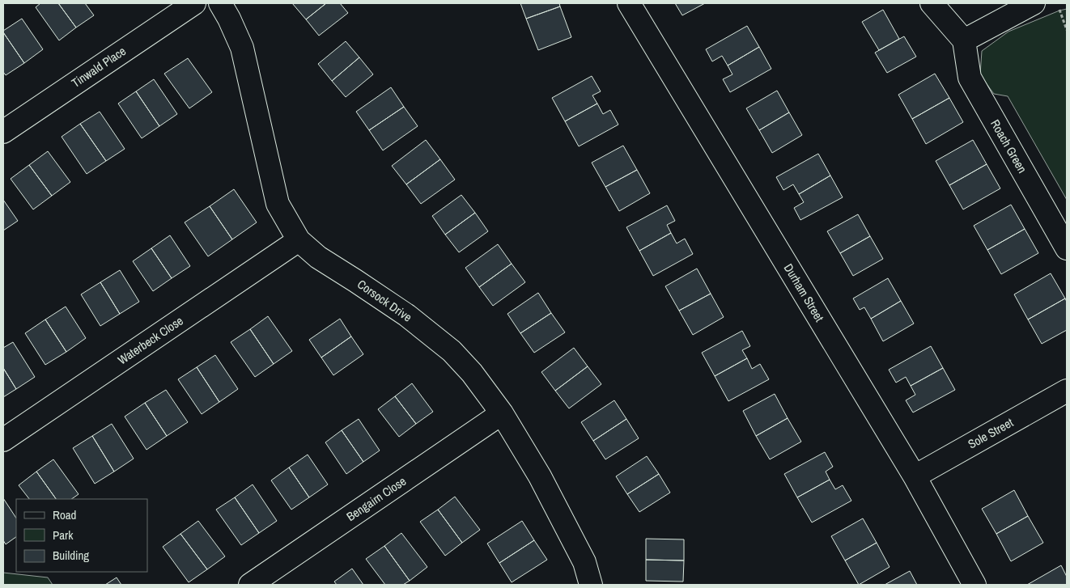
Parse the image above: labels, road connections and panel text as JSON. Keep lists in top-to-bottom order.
{
  "streets": {
    "street": [
      "Tinwald Place",
      "Roach Green",
      "Durham Street",
      "Corsock Drive",
      "Waterbeck Close",
      "Sole Street",
      "Bengairn Close"
    ]
  },
  "crossings": [
    ["Durham Street", "Sole Street"],
    ["Corsock Drive", "Waterbeck Close"],
    ["Corsock Drive", "Bengairn Close"]
  ],
  "legend": ["Road", "Park", "Building"]
}
